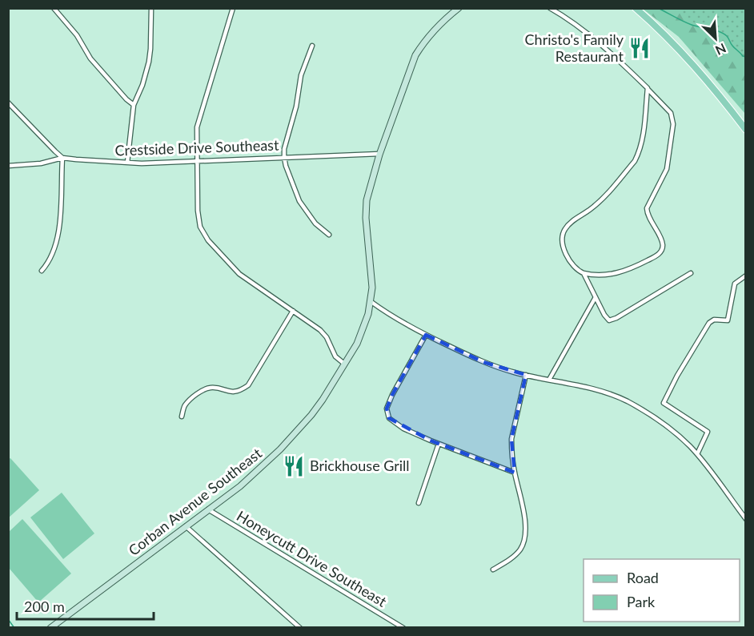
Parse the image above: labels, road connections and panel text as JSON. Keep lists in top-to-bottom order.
{
  "streets": {
    "main road": ["Corban Avenue Southeast"],
    "street": ["Crestside Drive Southeast", "Honeycutt Drive Southeast"]
  },
  "crossings": [
    ["Crestside Drive Southeast", "Corban Avenue Southeast"],
    ["Corban Avenue Southeast", "Honeycutt Drive Southeast"]
  ],
  "places": {
    "restaurant": ["Christo's Family Restaurant", "Brickhouse Grill"]
  },
  "legend": ["Road", "Park"],
  "scale_bar": "200 m",
  "north": "bottom right"
}
